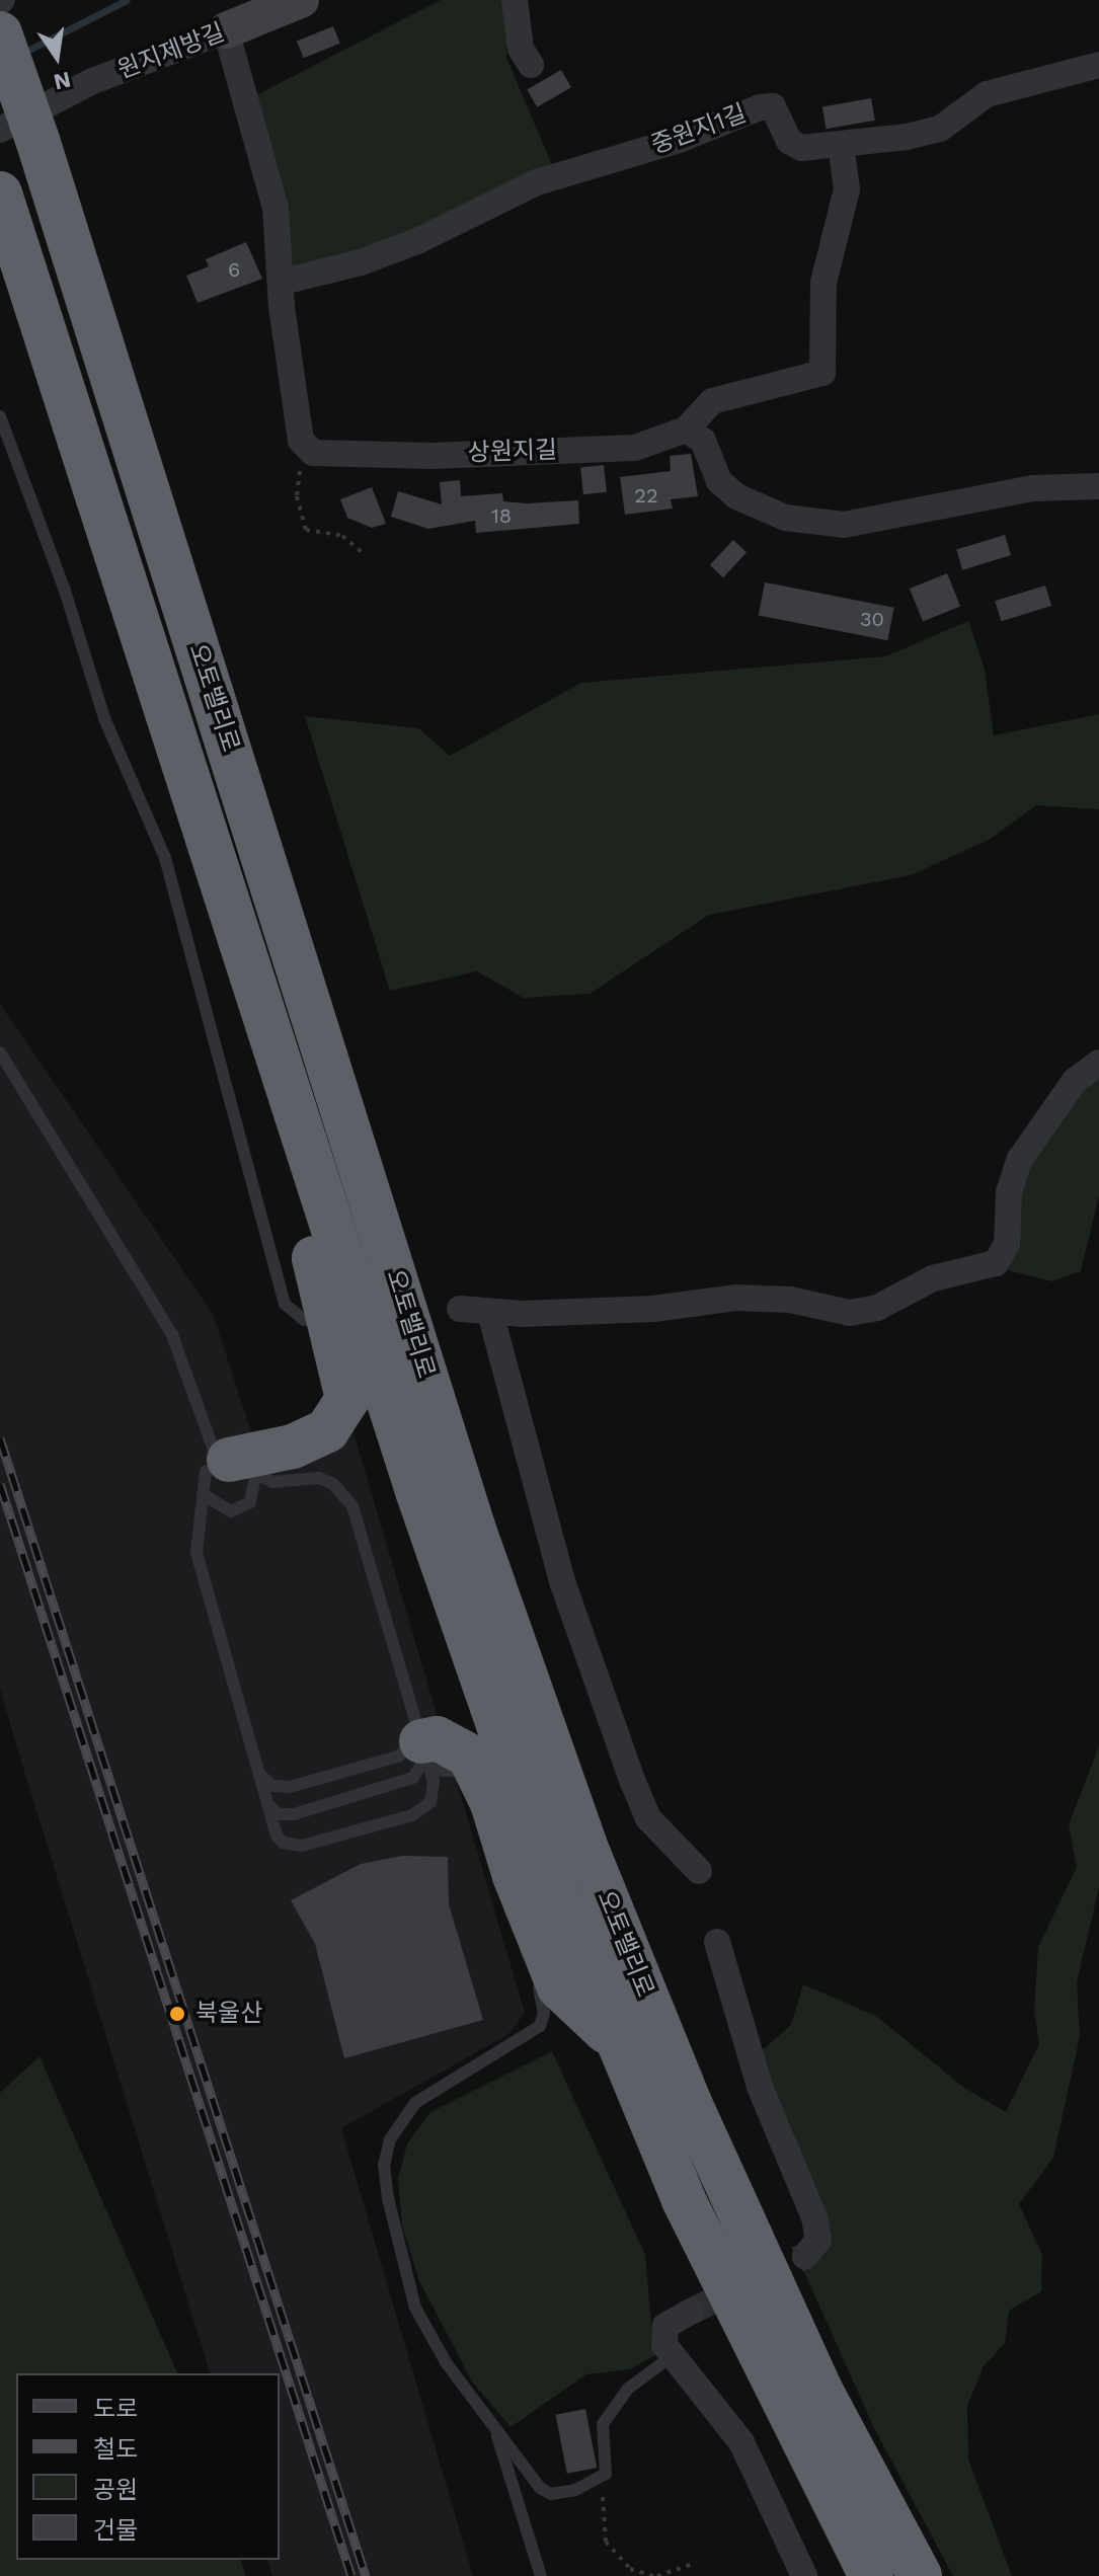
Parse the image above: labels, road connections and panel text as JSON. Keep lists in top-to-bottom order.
{
  "streets": {
    "highway": ["오토밸리로"],
    "street": ["원지제방길", "중원지1길", "상원지길"]
  },
  "crossings": [
    ["원지제방길", "오토밸리로"]
  ],
  "places": ["북울산"],
  "house_numbers": [
    "6",
    "22",
    "18",
    "30"
  ],
  "legend": [
    "도로",
    "철도",
    "공원",
    "건물"
  ],
  "north": "bottom"
}
